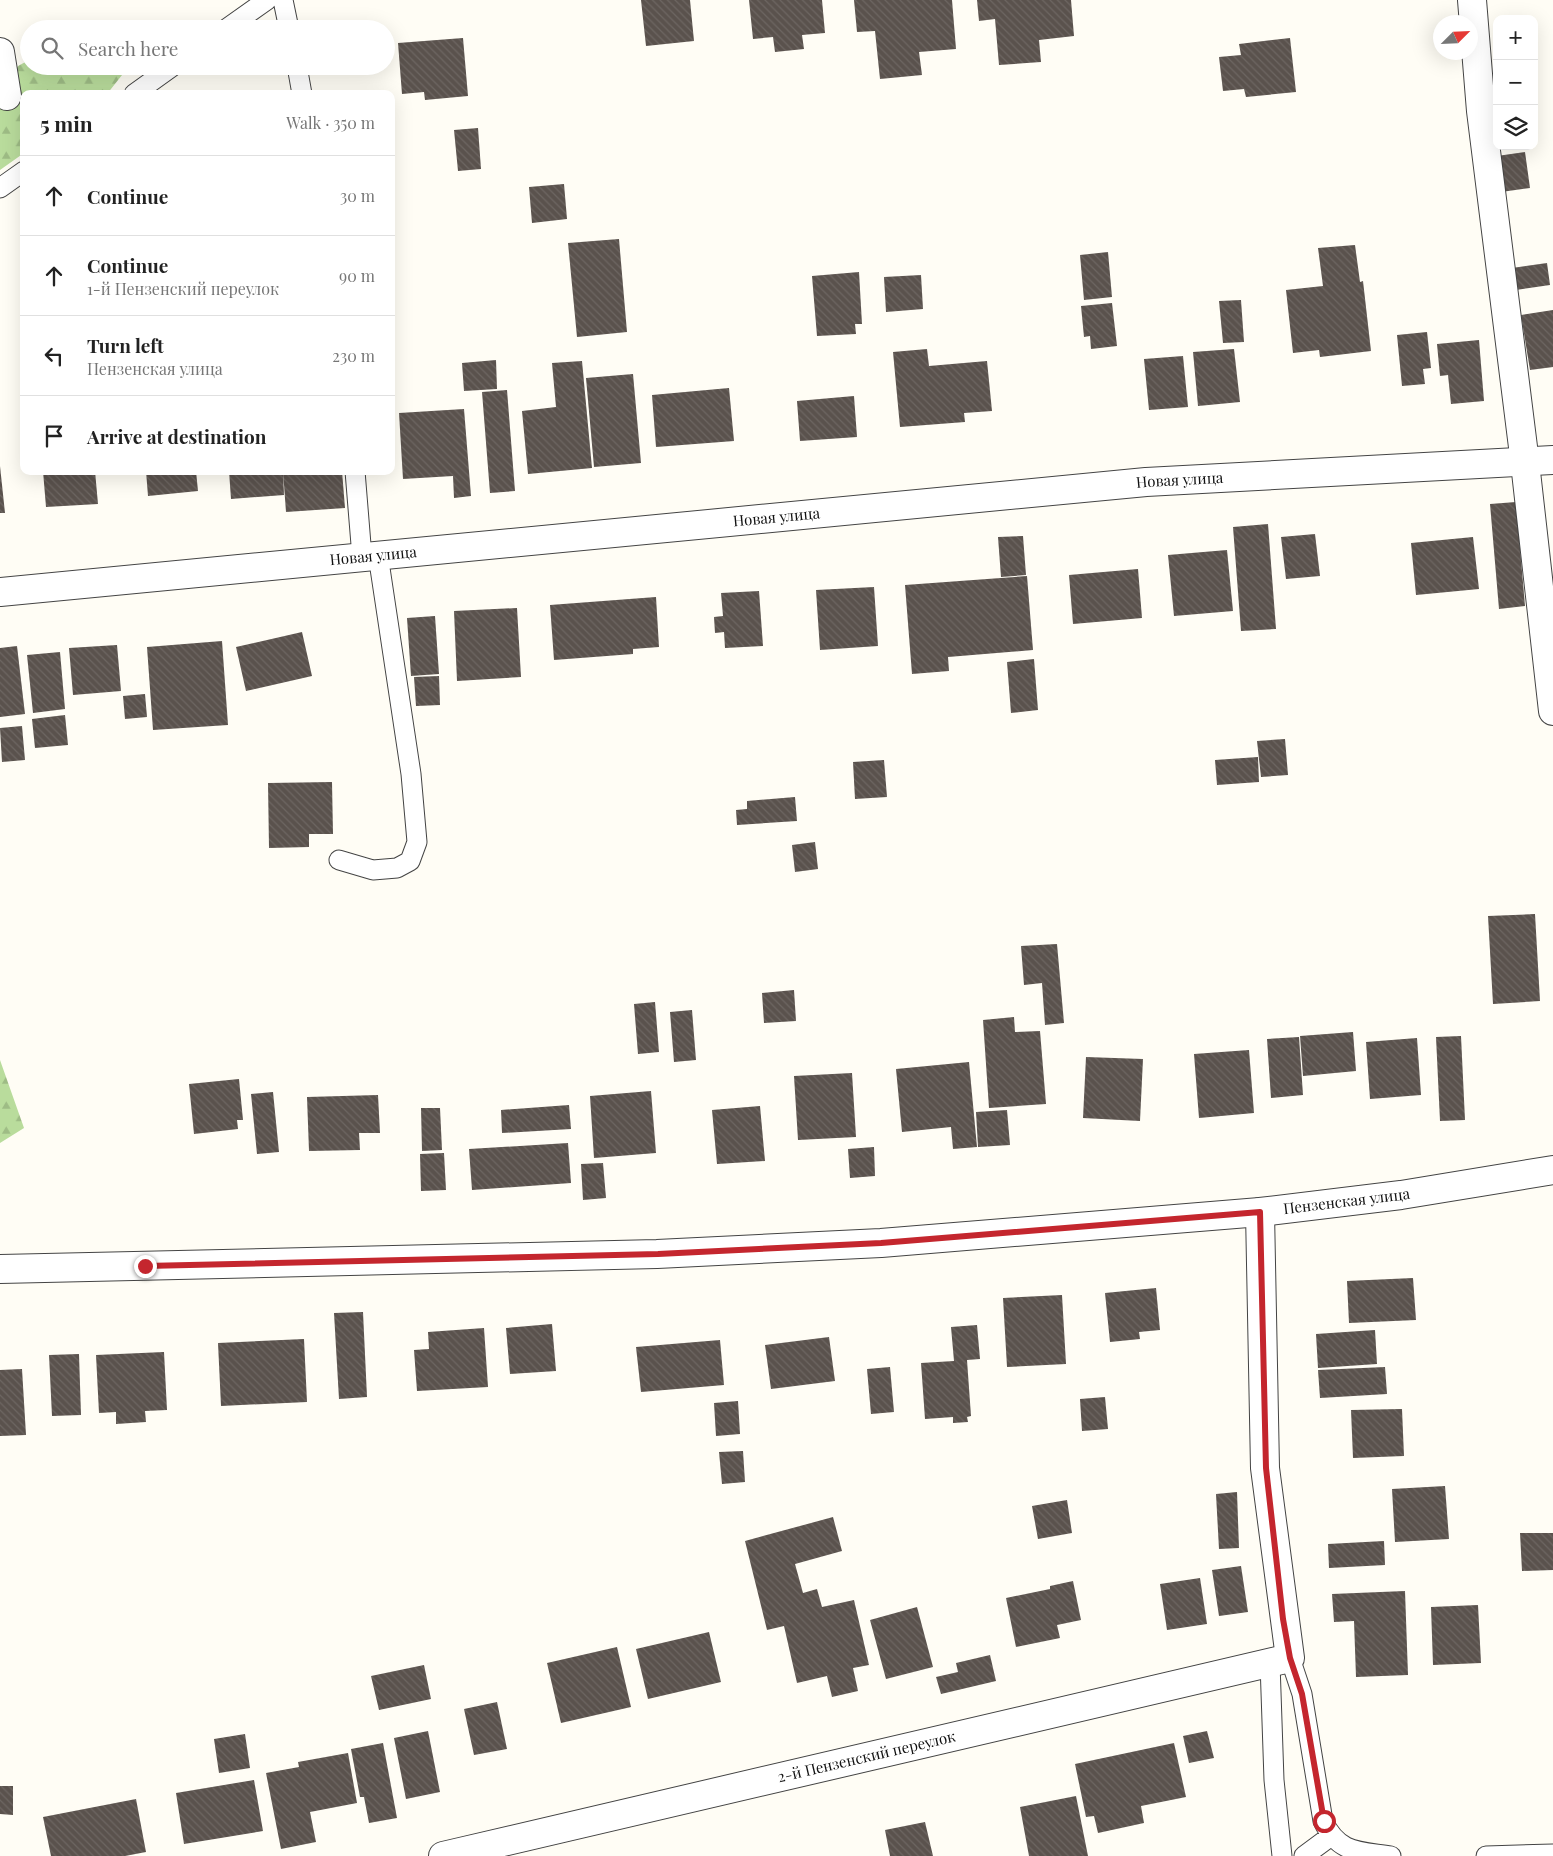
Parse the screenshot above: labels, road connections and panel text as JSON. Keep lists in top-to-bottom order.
{
  "streets": {
    "street": ["Новая улица", "Пензенская улица", "2-й Пензенский переулок"]
  },
  "north": "top right",
  "page": {
    "map_buttons": ["+", "−"],
    "search": "Search here",
    "heading": ["5 min", "Walk · 350 m"],
    "list": [
      ["Continue", "30 m"],
      ["Continue", "1-й Пензенский переулок", "90 m"],
      ["Turn left", "Пензенская улица", "230 m"],
      "Arrive at destination"
    ]
  }
}
